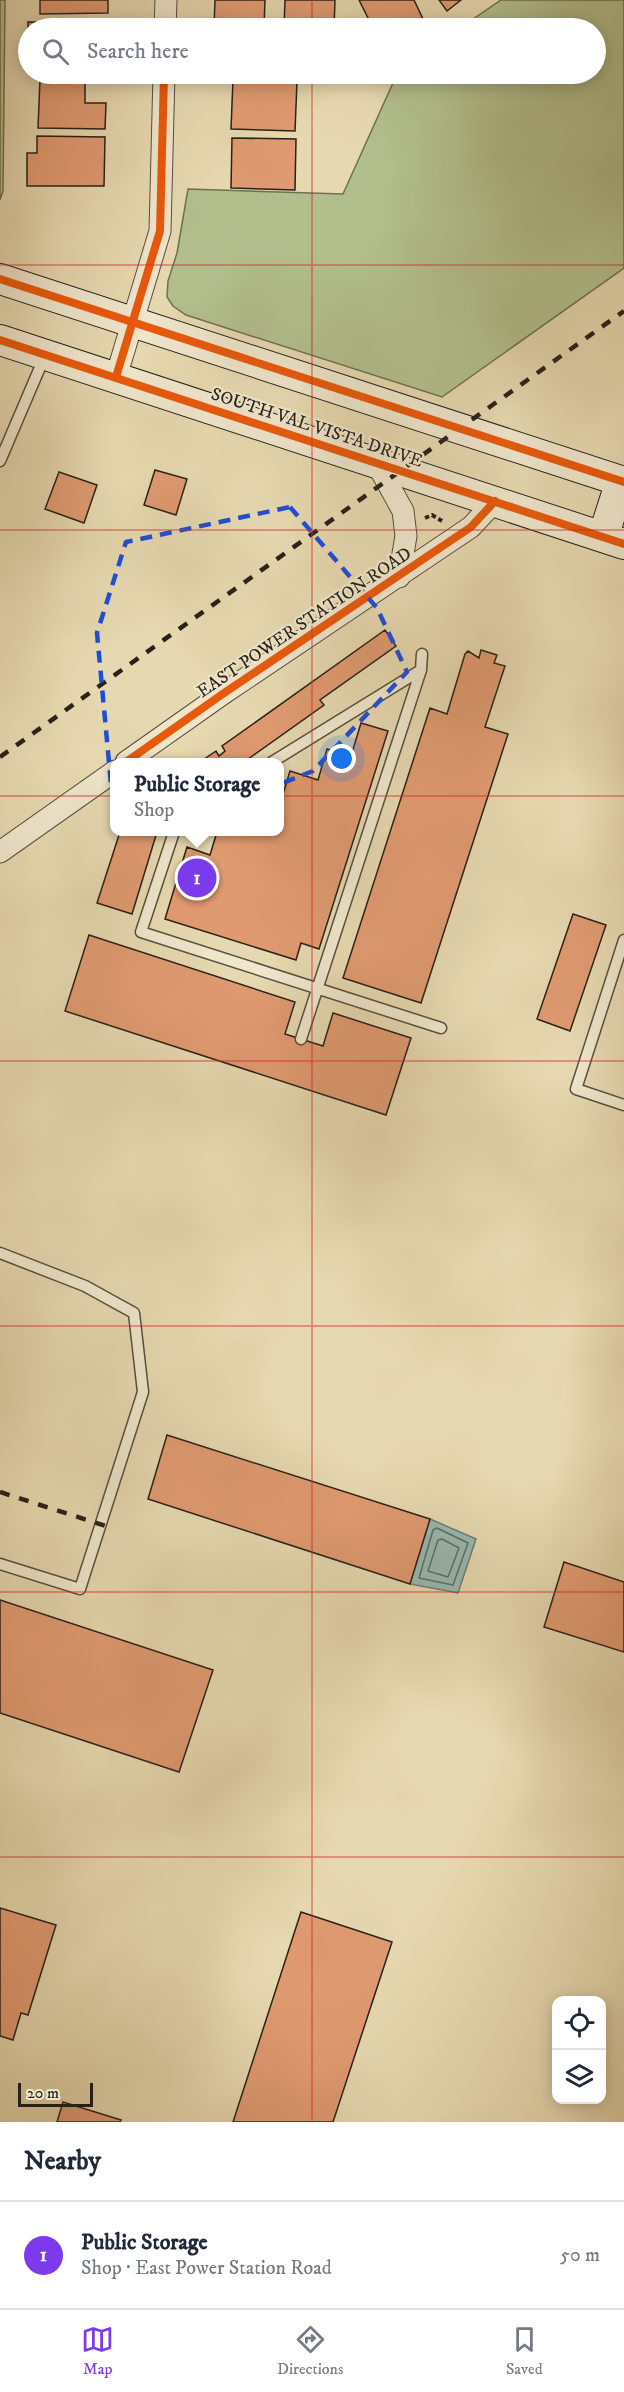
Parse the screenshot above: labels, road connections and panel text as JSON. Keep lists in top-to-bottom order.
{
  "streets": {
    "main road": ["SOUTH VAL VISTA DRIVE"],
    "street": ["EAST POWER STATION ROAD"]
  },
  "crossings": [
    ["SOUTH VAL VISTA DRIVE", "EAST POWER STATION ROAD"]
  ],
  "scale_bar": "20 m",
  "page": {
    "search": "Search here",
    "popup": ["Public Storage", "Shop"],
    "pins": "1",
    "scale": "20 m",
    "heading": "Nearby",
    "list": [
      {
        "mark": "1",
        "name": "Public Storage",
        "note": "Shop · East Power Station Road",
        "value": "50 m"
      }
    ],
    "nav": ["Map", "Directions", "Saved"]
  }
}
